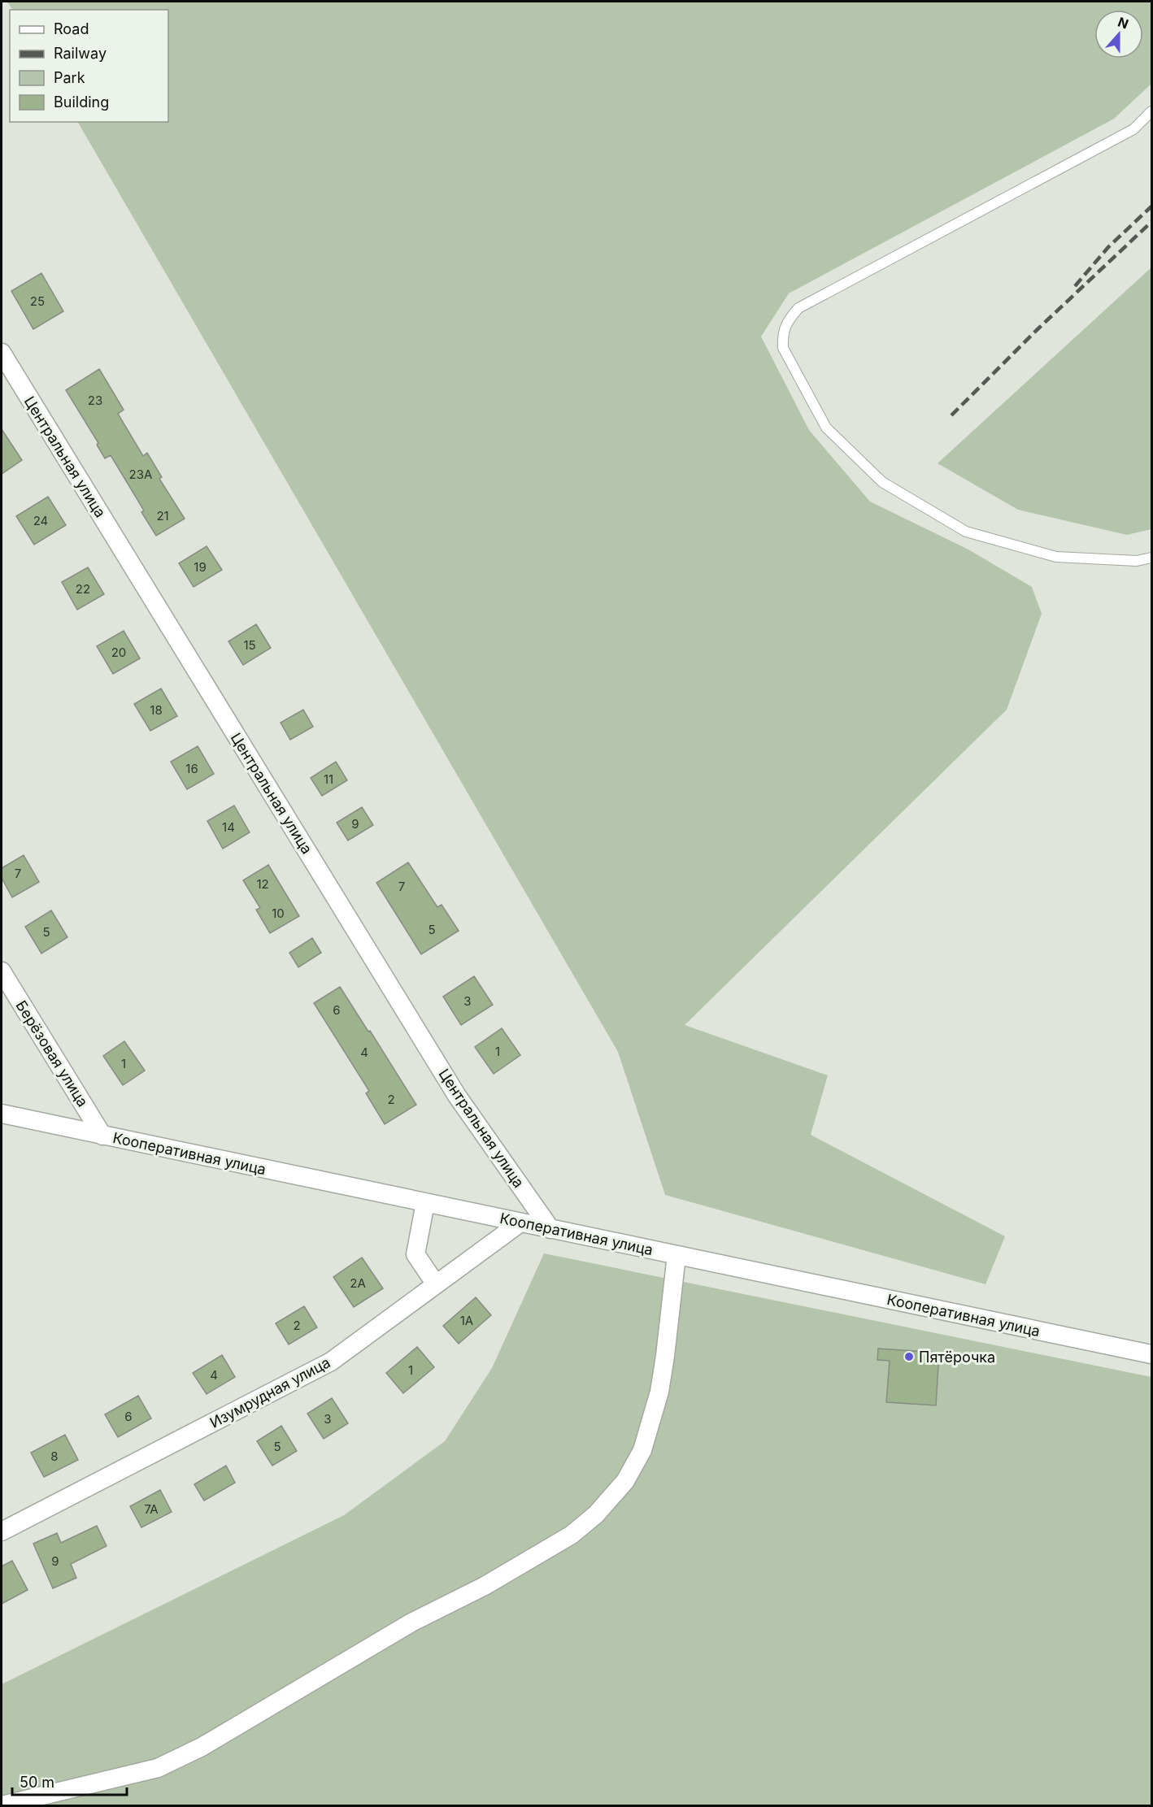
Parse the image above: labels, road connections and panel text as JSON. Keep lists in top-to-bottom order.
{
  "streets": {
    "street": [
      "Центральная улица",
      "Берёзовая улица",
      "Кооперативная улица",
      "Изумрудная улица"
    ]
  },
  "crossings": [
    ["Центральная улица", "Кооперативная улица"],
    ["Берёзовая улица", "Кооперативная улица"],
    ["Кооперативная улица", "Изумрудная улица"]
  ],
  "places": ["Пятёрочка"],
  "house_numbers": [
    "25",
    "23",
    "23А",
    "21",
    "24",
    "19",
    "22",
    "15",
    "20",
    "18",
    "16",
    "11",
    "9",
    "14",
    "7",
    "12",
    "7",
    "10",
    "5",
    "5",
    "3",
    "6",
    "1",
    "4",
    "1",
    "2",
    "2А",
    "1А",
    "2",
    "1",
    "4",
    "6",
    "3",
    "5",
    "8",
    "7А",
    "9"
  ],
  "legend": [
    "Road",
    "Railway",
    "Park",
    "Building"
  ],
  "scale_bar": "50 m",
  "north": "top"
}
